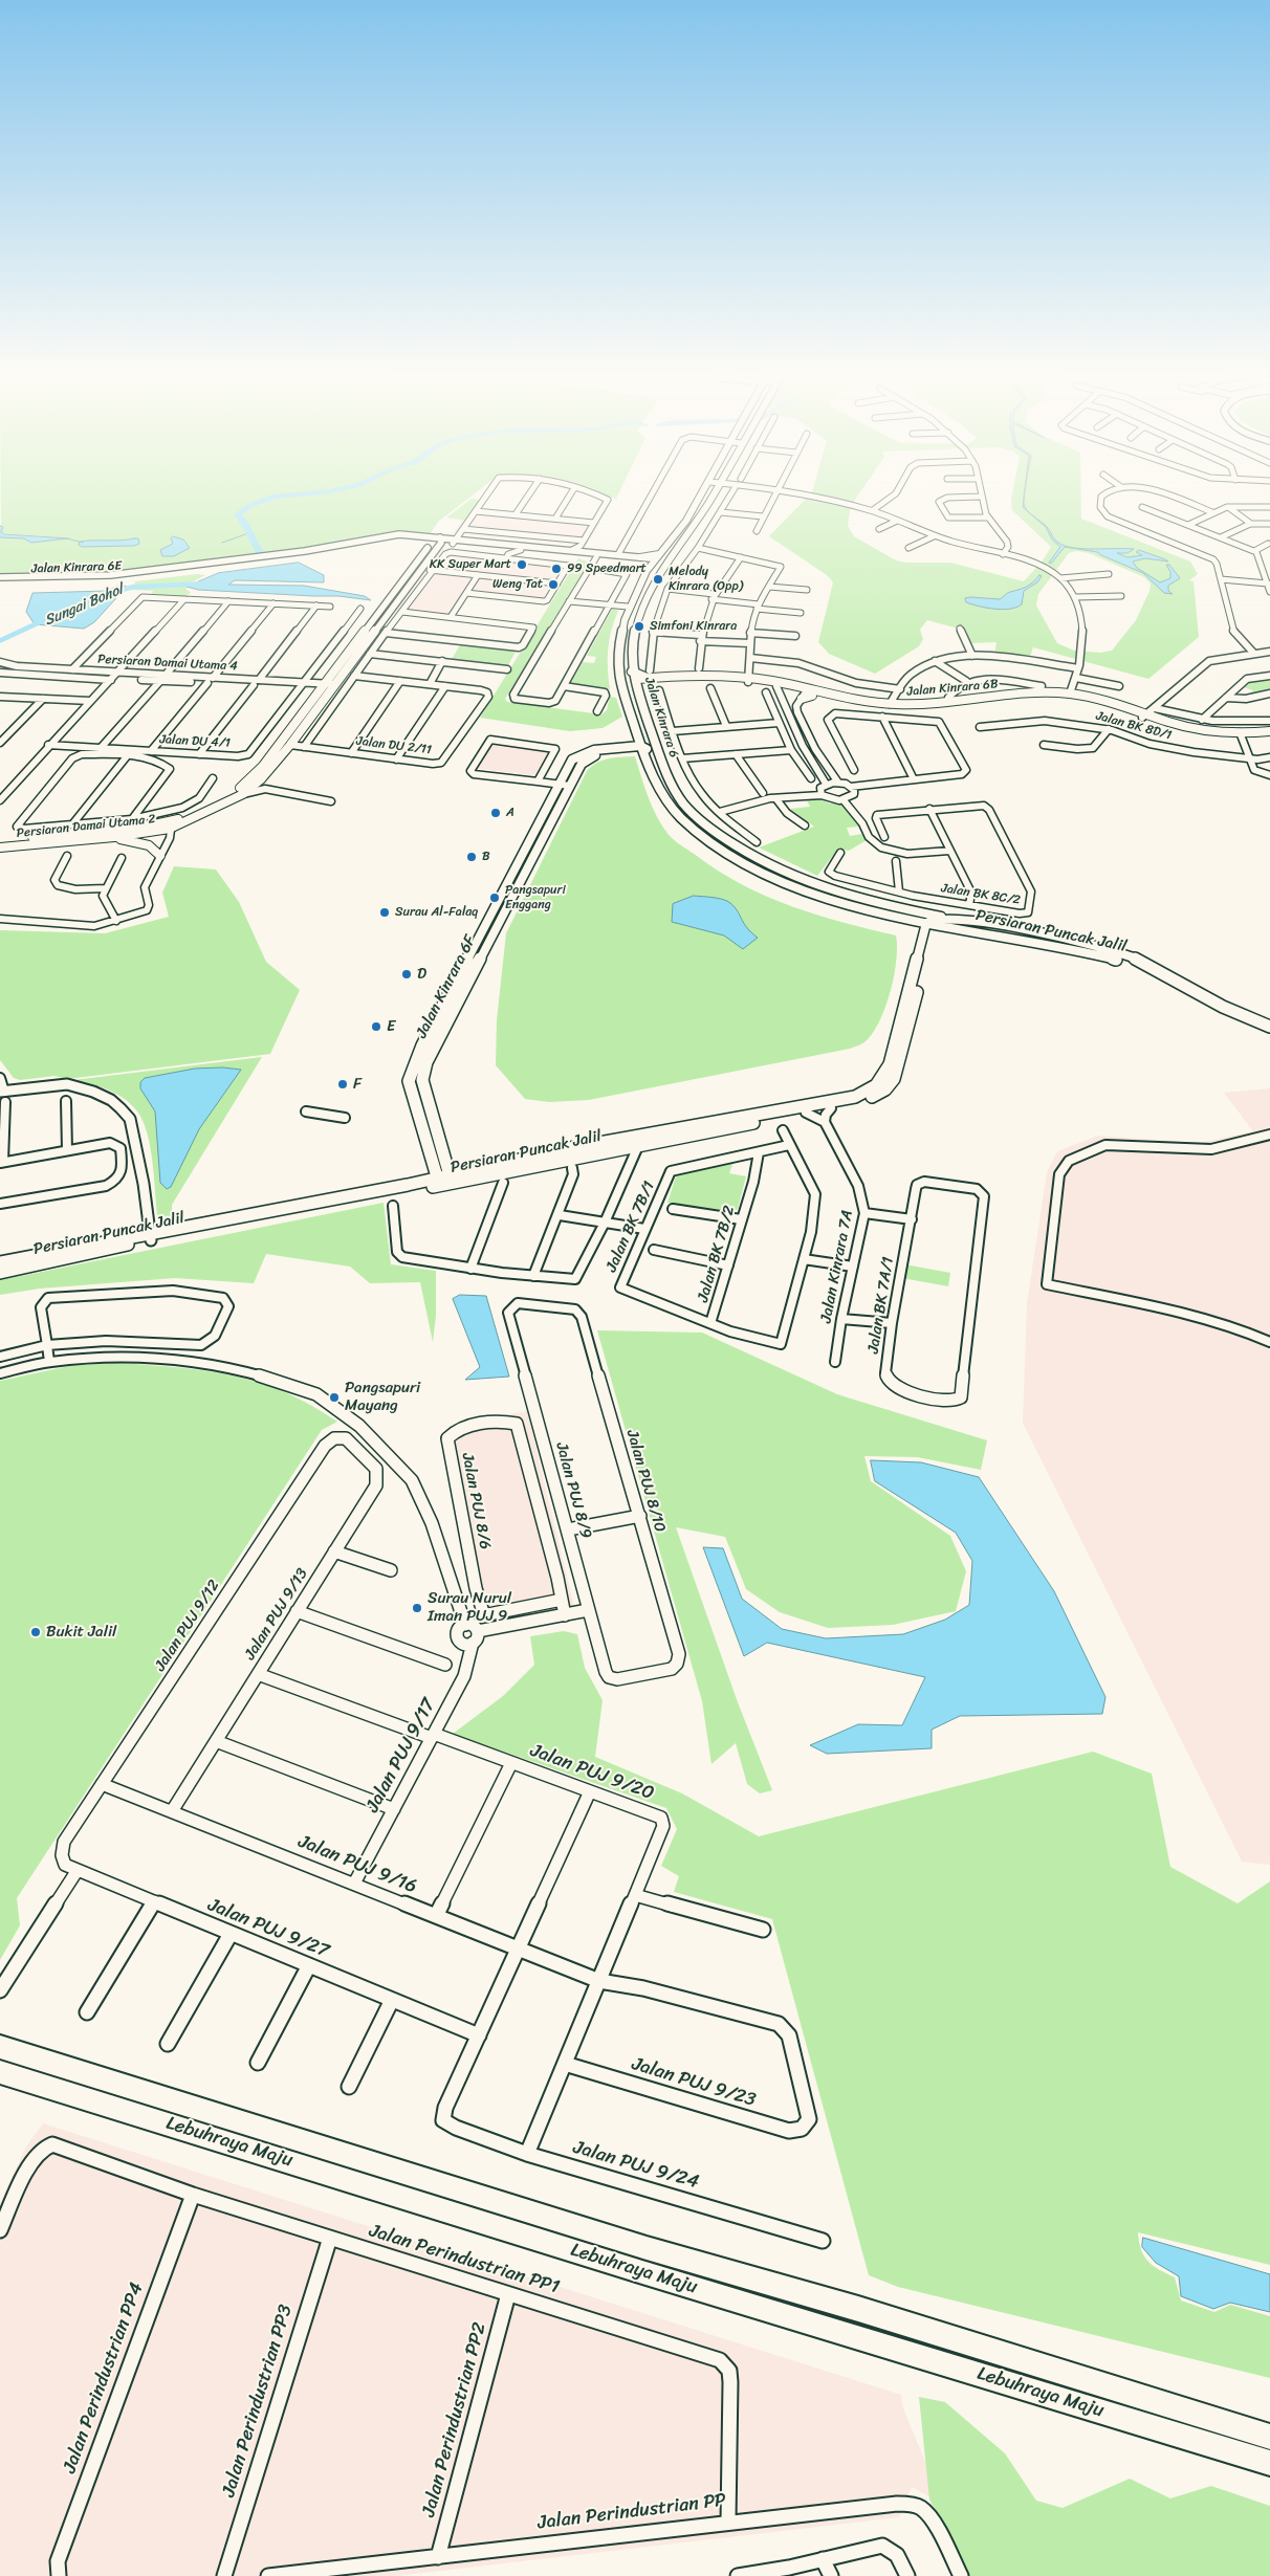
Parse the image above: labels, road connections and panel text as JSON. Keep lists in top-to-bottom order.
{
  "streets": {
    "highway": ["Lebuhraya Maju"],
    "main road": ["Jalan Kinrara 6", "Persiaran Puncak Jalil", "Jalan Kinrara 6F"],
    "street": [
      "Jalan Kinrara 6E",
      "Persiaran Damai Utama 4",
      "Jalan Kinrara 6B",
      "Jalan BK 8D/1",
      "Jalan DU 4/1",
      "Jalan DU 2/11",
      "Persiaran Damai Utama 2",
      "Jalan BK 8C/2",
      "Jalan BK 7B/1",
      "Jalan BK 7B/2",
      "Jalan Kinrara 7A",
      "Jalan BK 7A/1",
      "Jalan PUJ 8/10",
      "Jalan PUJ 8/9",
      "Jalan PUJ 8/6",
      "Jalan PUJ 9/13",
      "Jalan PUJ 9/12",
      "Jalan PUJ 9/17",
      "Jalan PUJ 9/20",
      "Jalan PUJ 9/16",
      "Jalan PUJ 9/27",
      "Jalan PUJ 9/23",
      "Jalan PUJ 9/24",
      "Jalan Perindustrian PP1",
      "Jalan Perindustrian PP4",
      "Jalan Perindustrian PP3",
      "Jalan Perindustrian PP2",
      "Jalan Perindustrian PP"
    ]
  },
  "crossings": [
    ["Jalan Kinrara 6E", "Jalan Kinrara 6"],
    ["Jalan Kinrara 6E", "Persiaran Damai Utama 2"],
    ["Persiaran Damai Utama 4", "Jalan DU 4/1"],
    ["Persiaran Damai Utama 4", "Persiaran Damai Utama 2"],
    ["Jalan Kinrara 6", "Persiaran Puncak Jalil"],
    ["Jalan Kinrara 6", "Jalan Kinrara 6F"],
    ["Jalan DU 2/11", "Persiaran Damai Utama 2"],
    ["Persiaran Puncak Jalil", "Jalan Kinrara 6F"],
    ["Jalan BK 7B/1", "Jalan BK 7B/2"],
    ["Jalan PUJ 8/10", "Jalan PUJ 8/9"],
    ["Jalan PUJ 9/13", "Jalan PUJ 9/12"],
    ["Jalan PUJ 9/13", "Jalan PUJ 9/20"],
    ["Jalan PUJ 9/13", "Jalan PUJ 9/16"],
    ["Jalan PUJ 9/12", "Jalan PUJ 9/16"],
    ["Jalan PUJ 9/12", "Jalan PUJ 9/27"],
    ["Jalan PUJ 9/17", "Jalan PUJ 9/20"],
    ["Jalan PUJ 9/17", "Jalan PUJ 9/16"],
    ["Jalan PUJ 9/20", "Jalan PUJ 9/16"],
    ["Jalan PUJ 9/20", "Jalan PUJ 9/23"],
    ["Jalan PUJ 9/20", "Jalan PUJ 9/24"],
    ["Jalan PUJ 9/16", "Jalan PUJ 9/23"],
    ["Jalan Perindustrian PP1", "Jalan Perindustrian PP4"],
    ["Jalan Perindustrian PP1", "Jalan Perindustrian PP3"],
    ["Jalan Perindustrian PP1", "Jalan Perindustrian PP2"],
    ["Jalan Perindustrian PP1", "Jalan Perindustrian PP"],
    ["Jalan Perindustrian PP2", "Jalan Perindustrian PP"]
  ],
  "water": ["Sungai Bohol"],
  "places": [
    "KK Super Mart",
    "99 Speedmart",
    "Melody Kinrara (Opp)",
    "Weng Tat",
    "Simfoni Kinrara",
    "A",
    "B",
    "Pangsapuri Enggang",
    "Surau Al-Falaq",
    "D",
    "E",
    "F",
    "Pangsapuri Mayang",
    "Surau Nurul Iman PUJ 9",
    "Bukit Jalil"
  ]
}
